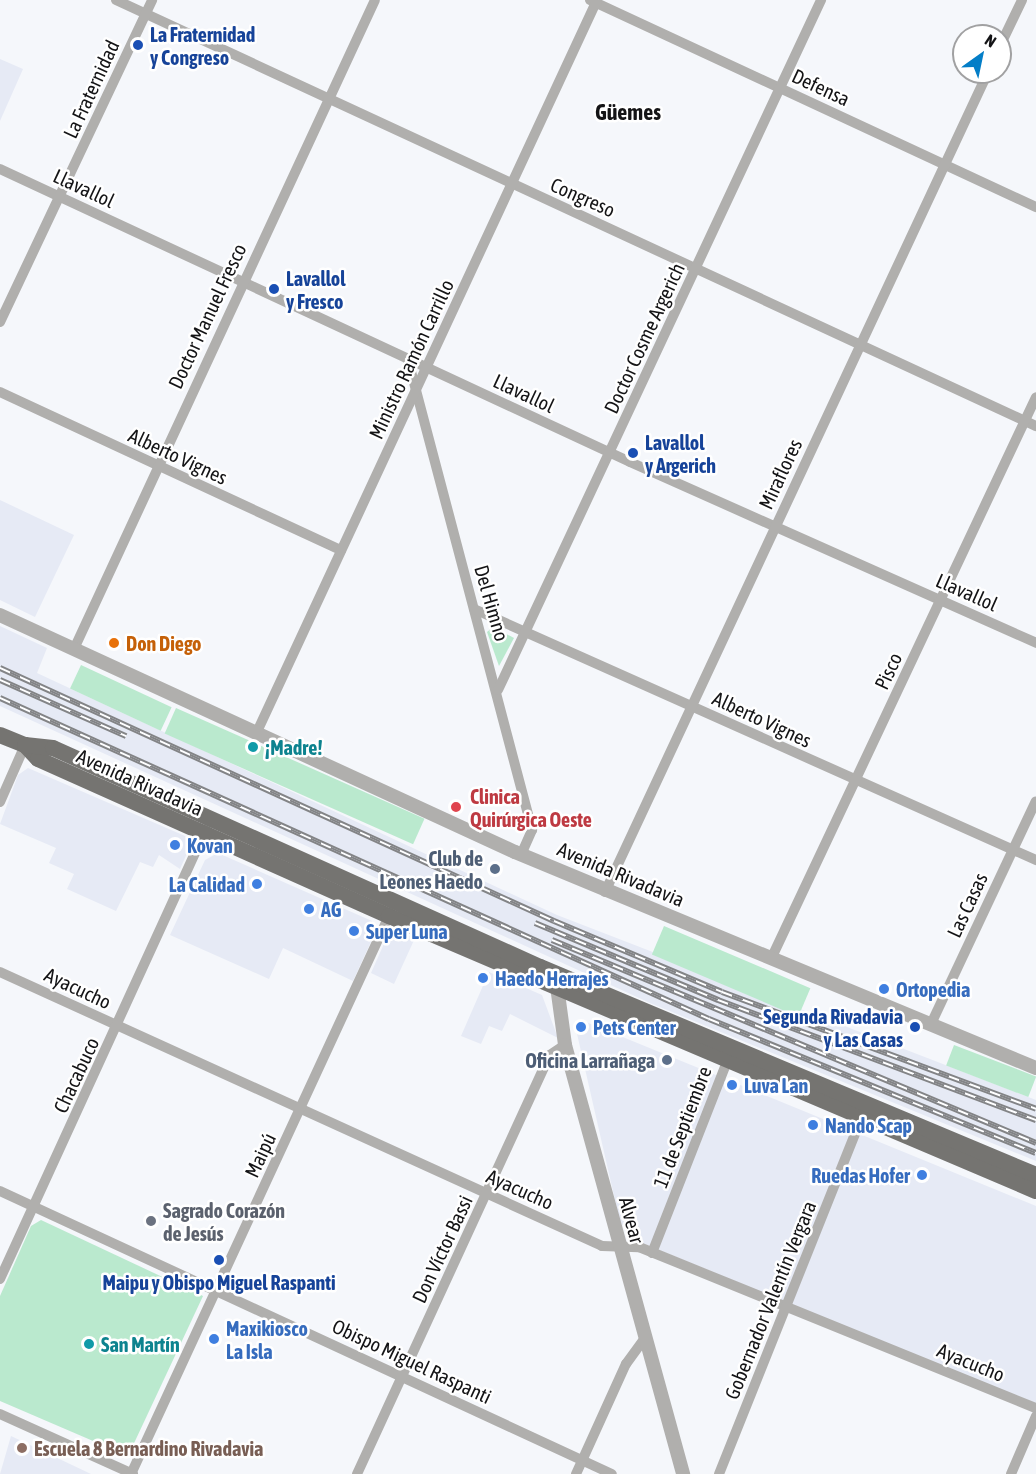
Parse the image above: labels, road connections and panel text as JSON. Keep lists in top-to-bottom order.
{
  "streets": {
    "main road": ["Avenida Rivadavia"],
    "street": [
      "Defensa",
      "La Fraternidad",
      "Llavallol",
      "Congreso",
      "Doctor Manuel Fresco",
      "Doctor Cosme Argerich",
      "Ministro Ramón Carrillo",
      "Alberto Vignes",
      "Miraflores",
      "Del Himno",
      "Pisco",
      "Las Casas",
      "Ayacucho",
      "Chacabuco",
      "11 de Septiembre",
      "Maipú",
      "Alvear",
      "Don Víctor Bassi",
      "Gobernador Valentín Vergara",
      "Obispo Miguel Raspanti"
    ]
  },
  "crossings": [
    ["Defensa", "Doctor Cosme Argerich"],
    ["Defensa", "Ministro Ramón Carrillo"],
    ["Defensa", "Miraflores"],
    ["La Fraternidad", "Llavallol"],
    ["La Fraternidad", "Congreso"],
    ["Llavallol", "Doctor Manuel Fresco"],
    ["Llavallol", "Doctor Cosme Argerich"],
    ["Llavallol", "Ministro Ramón Carrillo"],
    ["Llavallol", "Miraflores"],
    ["Llavallol", "Del Himno"],
    ["Llavallol", "Pisco"],
    ["Congreso", "Doctor Manuel Fresco"],
    ["Congreso", "Doctor Cosme Argerich"],
    ["Congreso", "Ministro Ramón Carrillo"],
    ["Congreso", "Miraflores"],
    ["Congreso", "Pisco"],
    ["Doctor Manuel Fresco", "Alberto Vignes"],
    ["Doctor Manuel Fresco", "Avenida Rivadavia"],
    ["Doctor Cosme Argerich", "Alberto Vignes"],
    ["Doctor Cosme Argerich", "Del Himno"],
    ["Ministro Ramón Carrillo", "Alberto Vignes"],
    ["Ministro Ramón Carrillo", "Del Himno"],
    ["Ministro Ramón Carrillo", "Avenida Rivadavia"],
    ["Alberto Vignes", "Miraflores"],
    ["Alberto Vignes", "Del Himno"],
    ["Alberto Vignes", "Pisco"],
    ["Alberto Vignes", "Las Casas"],
    ["Miraflores", "Avenida Rivadavia"],
    ["Del Himno", "Avenida Rivadavia"],
    ["Pisco", "Avenida Rivadavia"],
    ["Avenida Rivadavia", "Las Casas"],
    ["Avenida Rivadavia", "Chacabuco"],
    ["Avenida Rivadavia", "11 de Septiembre"],
    ["Avenida Rivadavia", "Maipú"],
    ["Avenida Rivadavia", "Alvear"],
    ["Avenida Rivadavia", "Gobernador Valentín Vergara"],
    ["Ayacucho", "Chacabuco"],
    ["Ayacucho", "11 de Septiembre"],
    ["Ayacucho", "Maipú"],
    ["Ayacucho", "Alvear"],
    ["Ayacucho", "Don Víctor Bassi"],
    ["Ayacucho", "Gobernador Valentín Vergara"],
    ["Chacabuco", "Obispo Miguel Raspanti"],
    ["Maipú", "Obispo Miguel Raspanti"],
    ["Alvear", "Don Víctor Bassi"],
    ["Don Víctor Bassi", "Obispo Miguel Raspanti"]
  ],
  "districts": ["Güemes"],
  "places": [
    "La Fraternidad y Congreso",
    "Lavallol y Fresco",
    "Lavallol y Argerich",
    "Don Diego",
    "¡Madre!",
    "Clinica Quirúrgica Oeste",
    "Kovan",
    "Club de Leones Haedo",
    "La Calidad",
    "AG",
    "Super Luna",
    "Haedo Herrajes",
    "Ortopedia",
    "Pets Center",
    "Segunda Rivadavia y Las Casas",
    "Oficina Larrañaga",
    "Luva Lan",
    "Nando Scap",
    "Ruedas Hofer",
    "Sagrado Corazón de Jesús",
    "Maipu y Obispo Miguel Raspanti",
    "Maxikiosco La Isla",
    "San Martín",
    "Escuela 8 Bernardino Rivadavia"
  ],
  "north": "top right"
}
